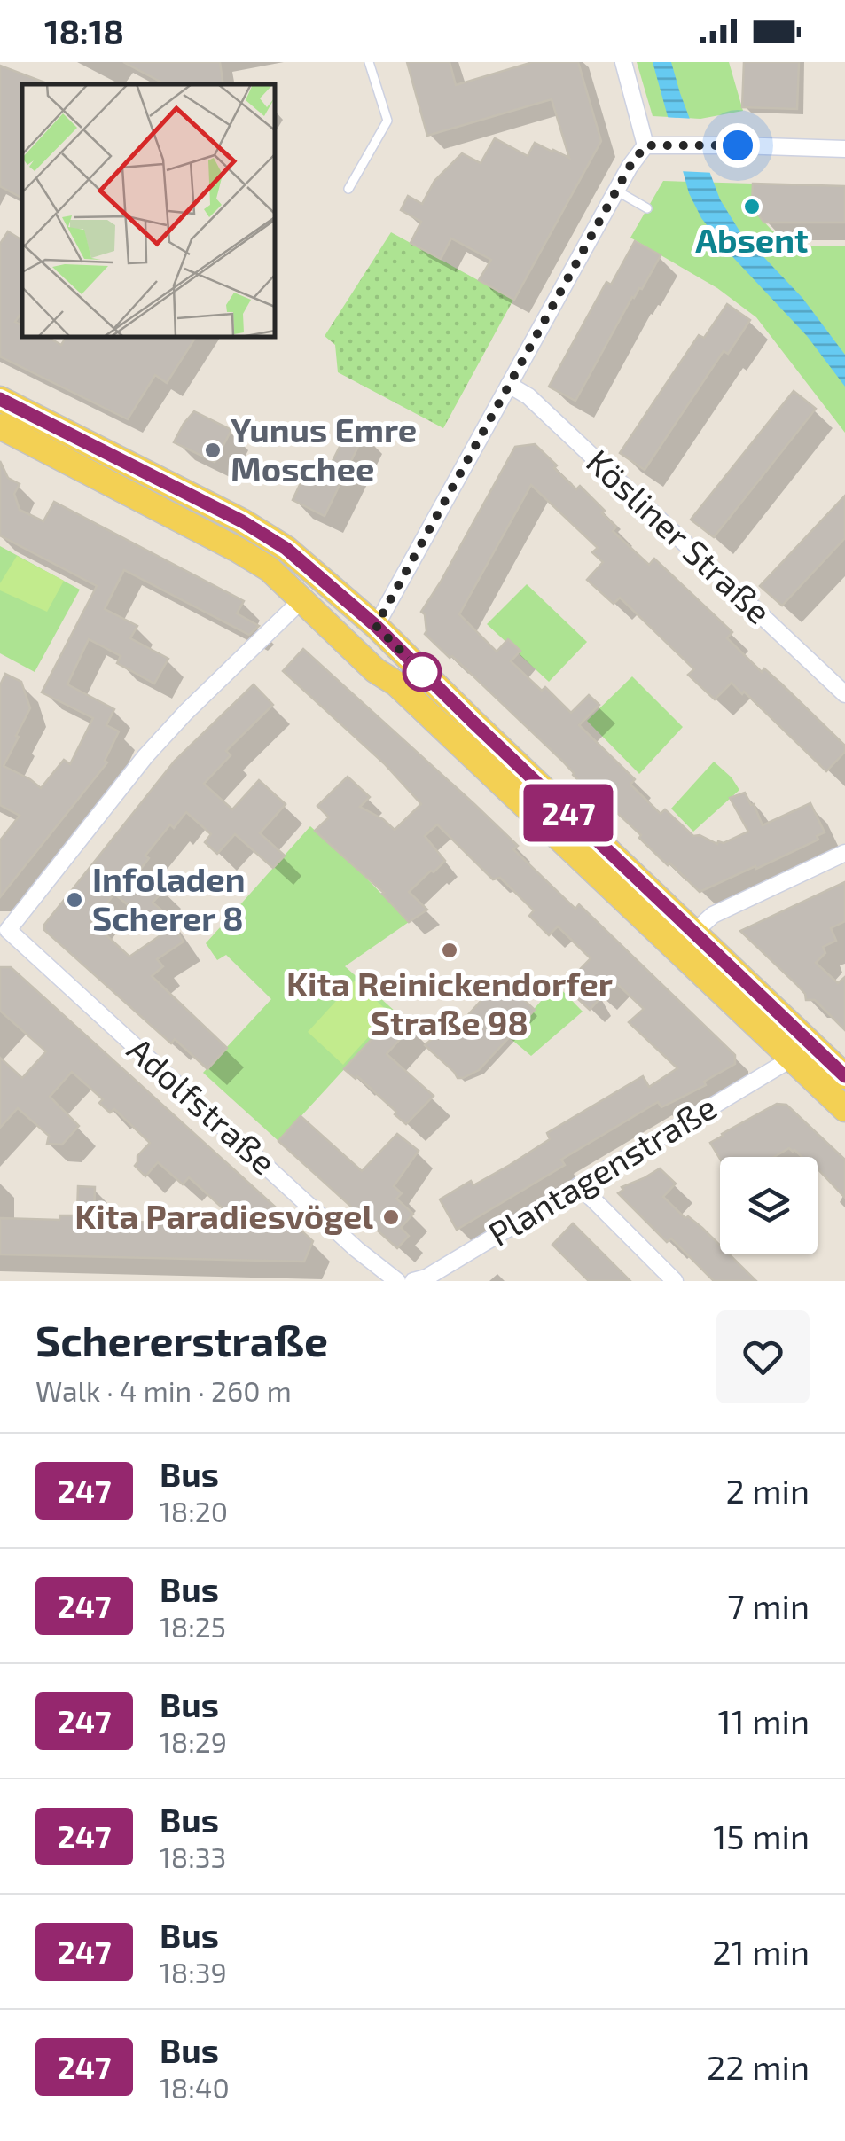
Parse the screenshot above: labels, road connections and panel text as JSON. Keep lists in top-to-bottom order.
{
  "streets": {
    "street": ["Kösliner Straße", "Adolfstraße", "Plantagenstraße"]
  },
  "places": [
    "Absent",
    "Yunus Emre Moschee",
    "Infoladen Scherer 8",
    "Kita Reinickendorfer Straße 98",
    "Kita Paradiesvögel"
  ],
  "lines": ["bus line 247"],
  "page": {
    "status": "18:18",
    "on_map": "247",
    "heading": ["Schererstraße", "Walk · 4 min · 260 m"],
    "list": [
      {
        "mark": "247",
        "name": "Bus",
        "note": "18:20",
        "value": "2 min"
      },
      {
        "mark": "247",
        "name": "Bus",
        "note": "18:25",
        "value": "7 min"
      },
      {
        "mark": "247",
        "name": "Bus",
        "note": "18:29",
        "value": "11 min"
      },
      {
        "mark": "247",
        "name": "Bus",
        "note": "18:33",
        "value": "15 min"
      },
      {
        "mark": "247",
        "name": "Bus",
        "note": "18:39",
        "value": "21 min"
      },
      {
        "mark": "247",
        "name": "Bus",
        "note": "18:40",
        "value": "22 min"
      }
    ]
  }
}
